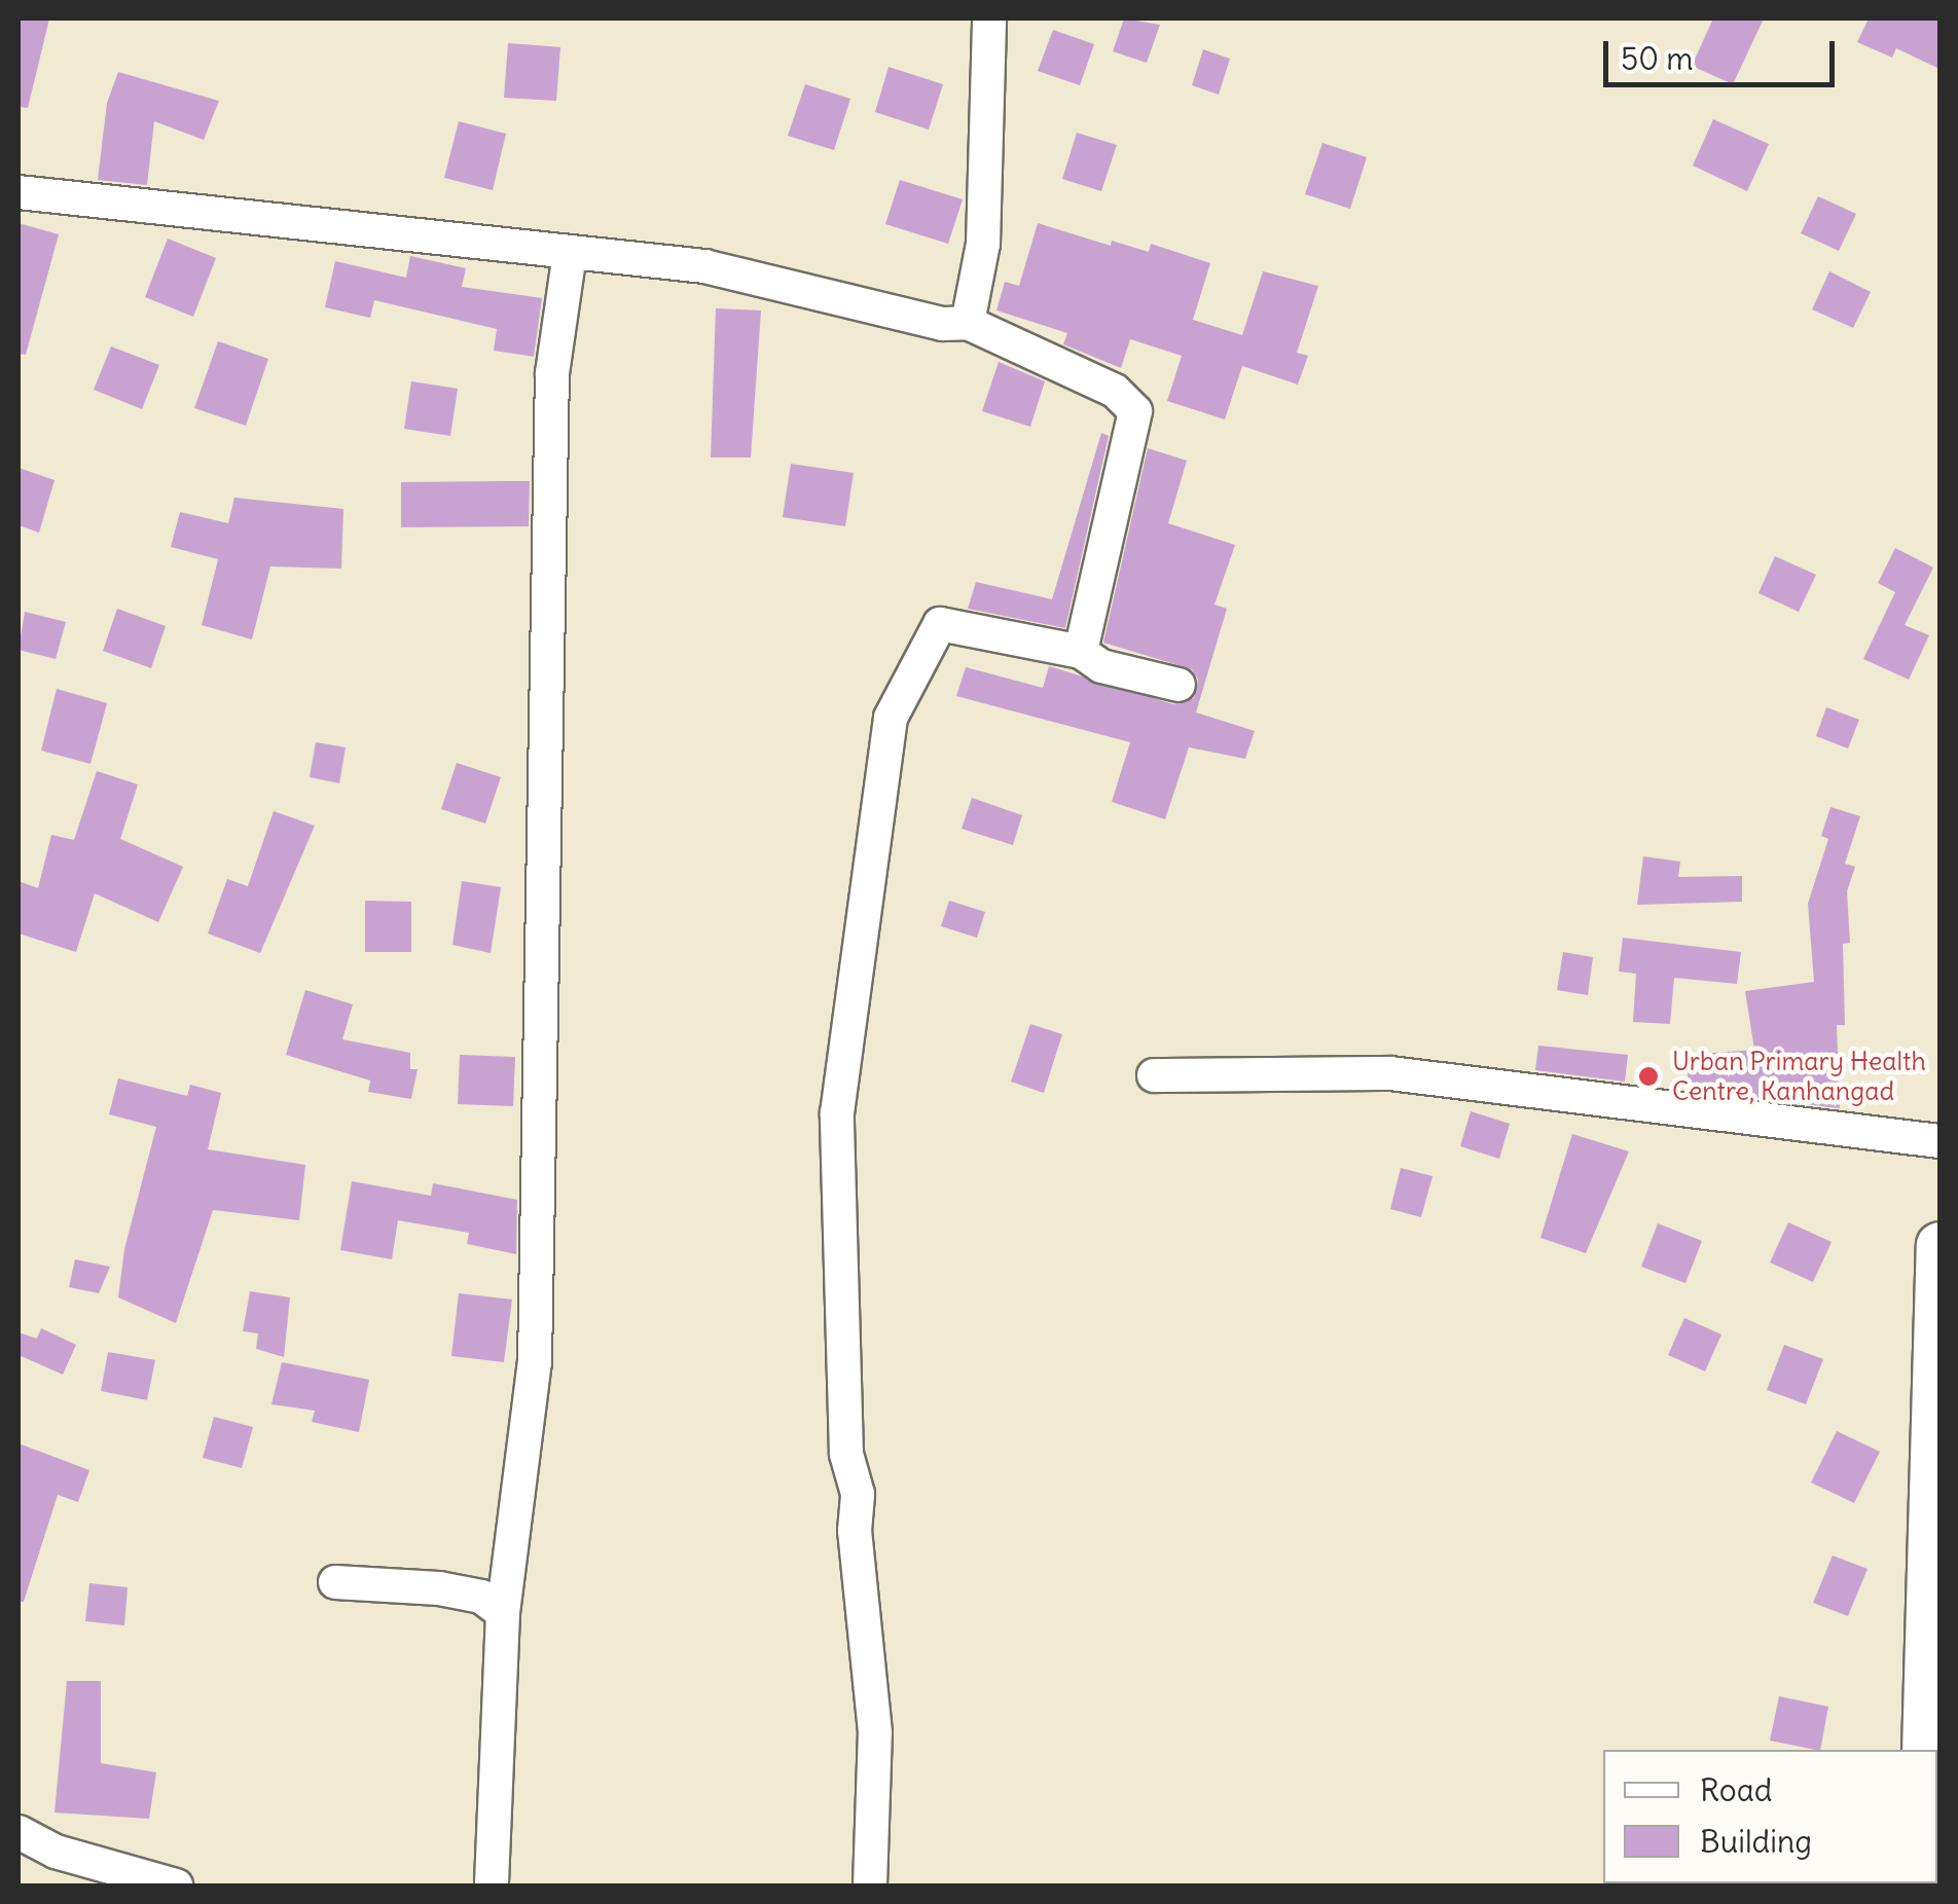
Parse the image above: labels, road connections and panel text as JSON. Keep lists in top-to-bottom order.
{
  "places": ["Urban Primary Health Centre, Kanhangad"],
  "legend": ["Road", "Building"],
  "scale_bar": "50 m"
}
